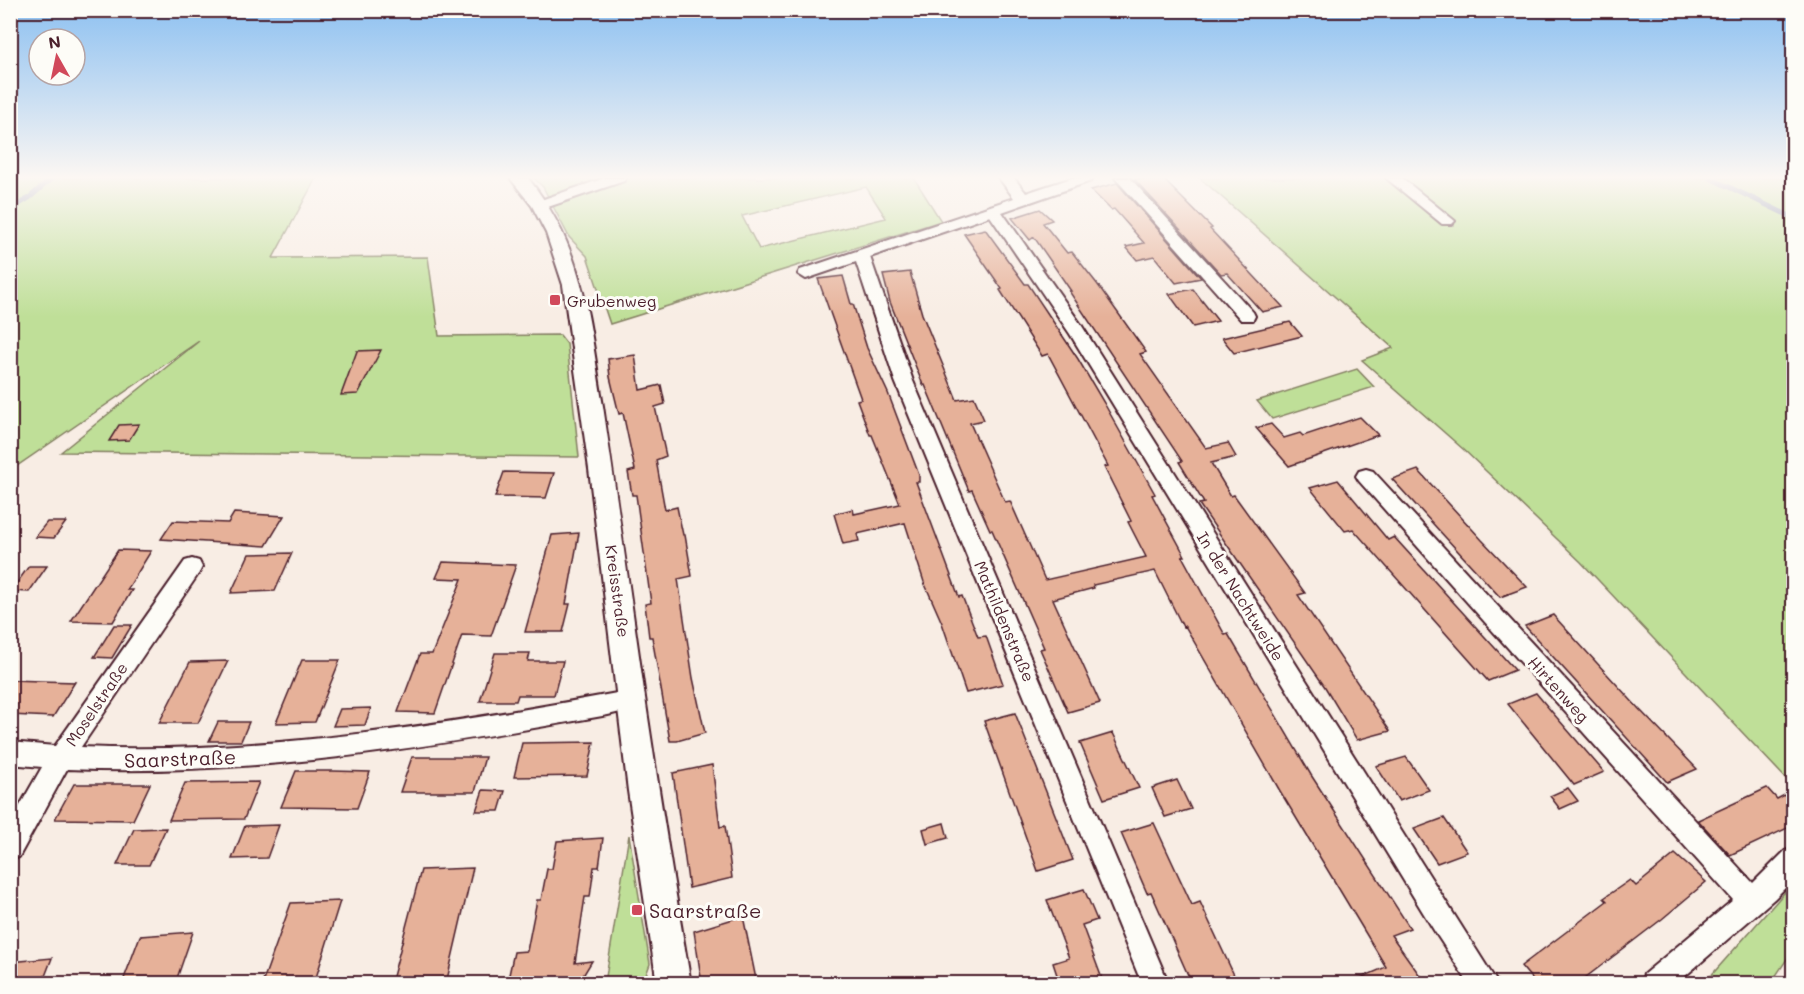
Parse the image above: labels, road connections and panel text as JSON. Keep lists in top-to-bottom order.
{
  "streets": {
    "street": [
      "Kreisstraße",
      "In der Nachtweide",
      "Mathildenstraße",
      "Hirtenweg",
      "Moselstraße",
      "Saarstraße"
    ]
  },
  "crossings": [
    ["Kreisstraße", "Saarstraße"],
    ["Moselstraße", "Saarstraße"]
  ],
  "places": {
    "transit": ["Grubenweg", "Saarstraße"]
  },
  "north": "top"
}
